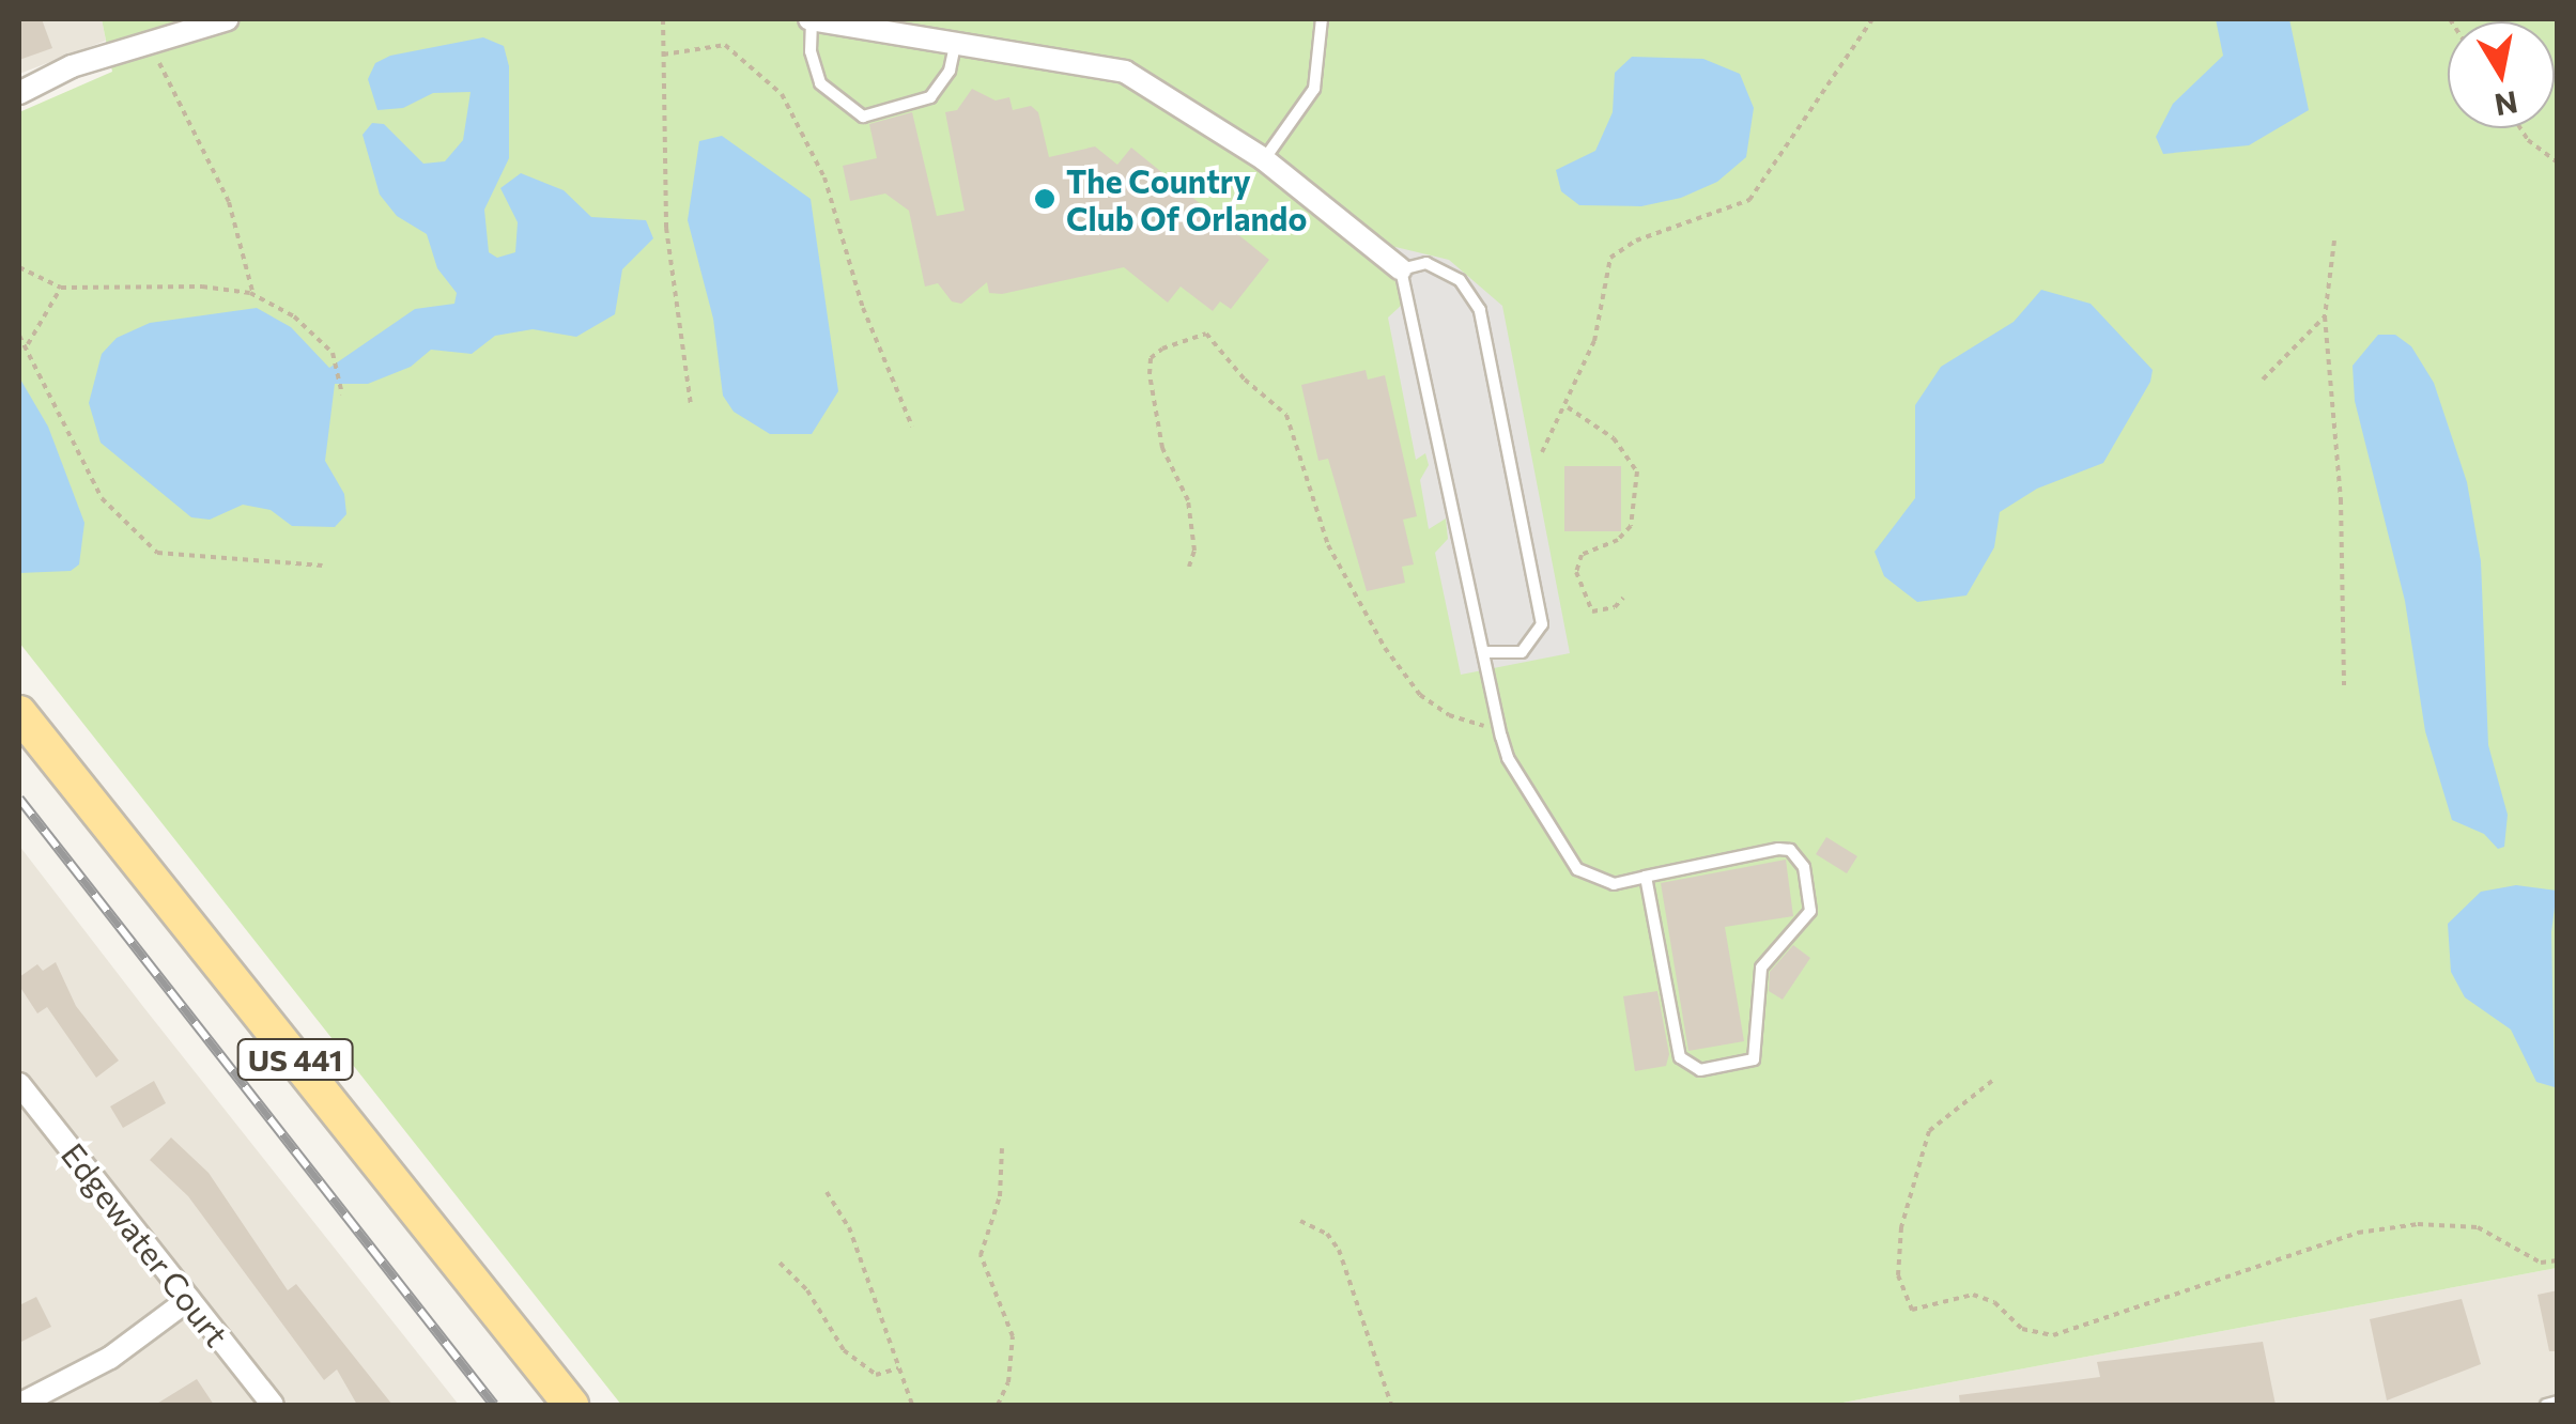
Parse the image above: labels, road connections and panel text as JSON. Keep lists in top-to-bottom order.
{
  "streets": {
    "main road": ["US 441"],
    "street": ["Edgewater Court"]
  },
  "places": ["The Country Club Of Orlando"],
  "north": "bottom"
}
